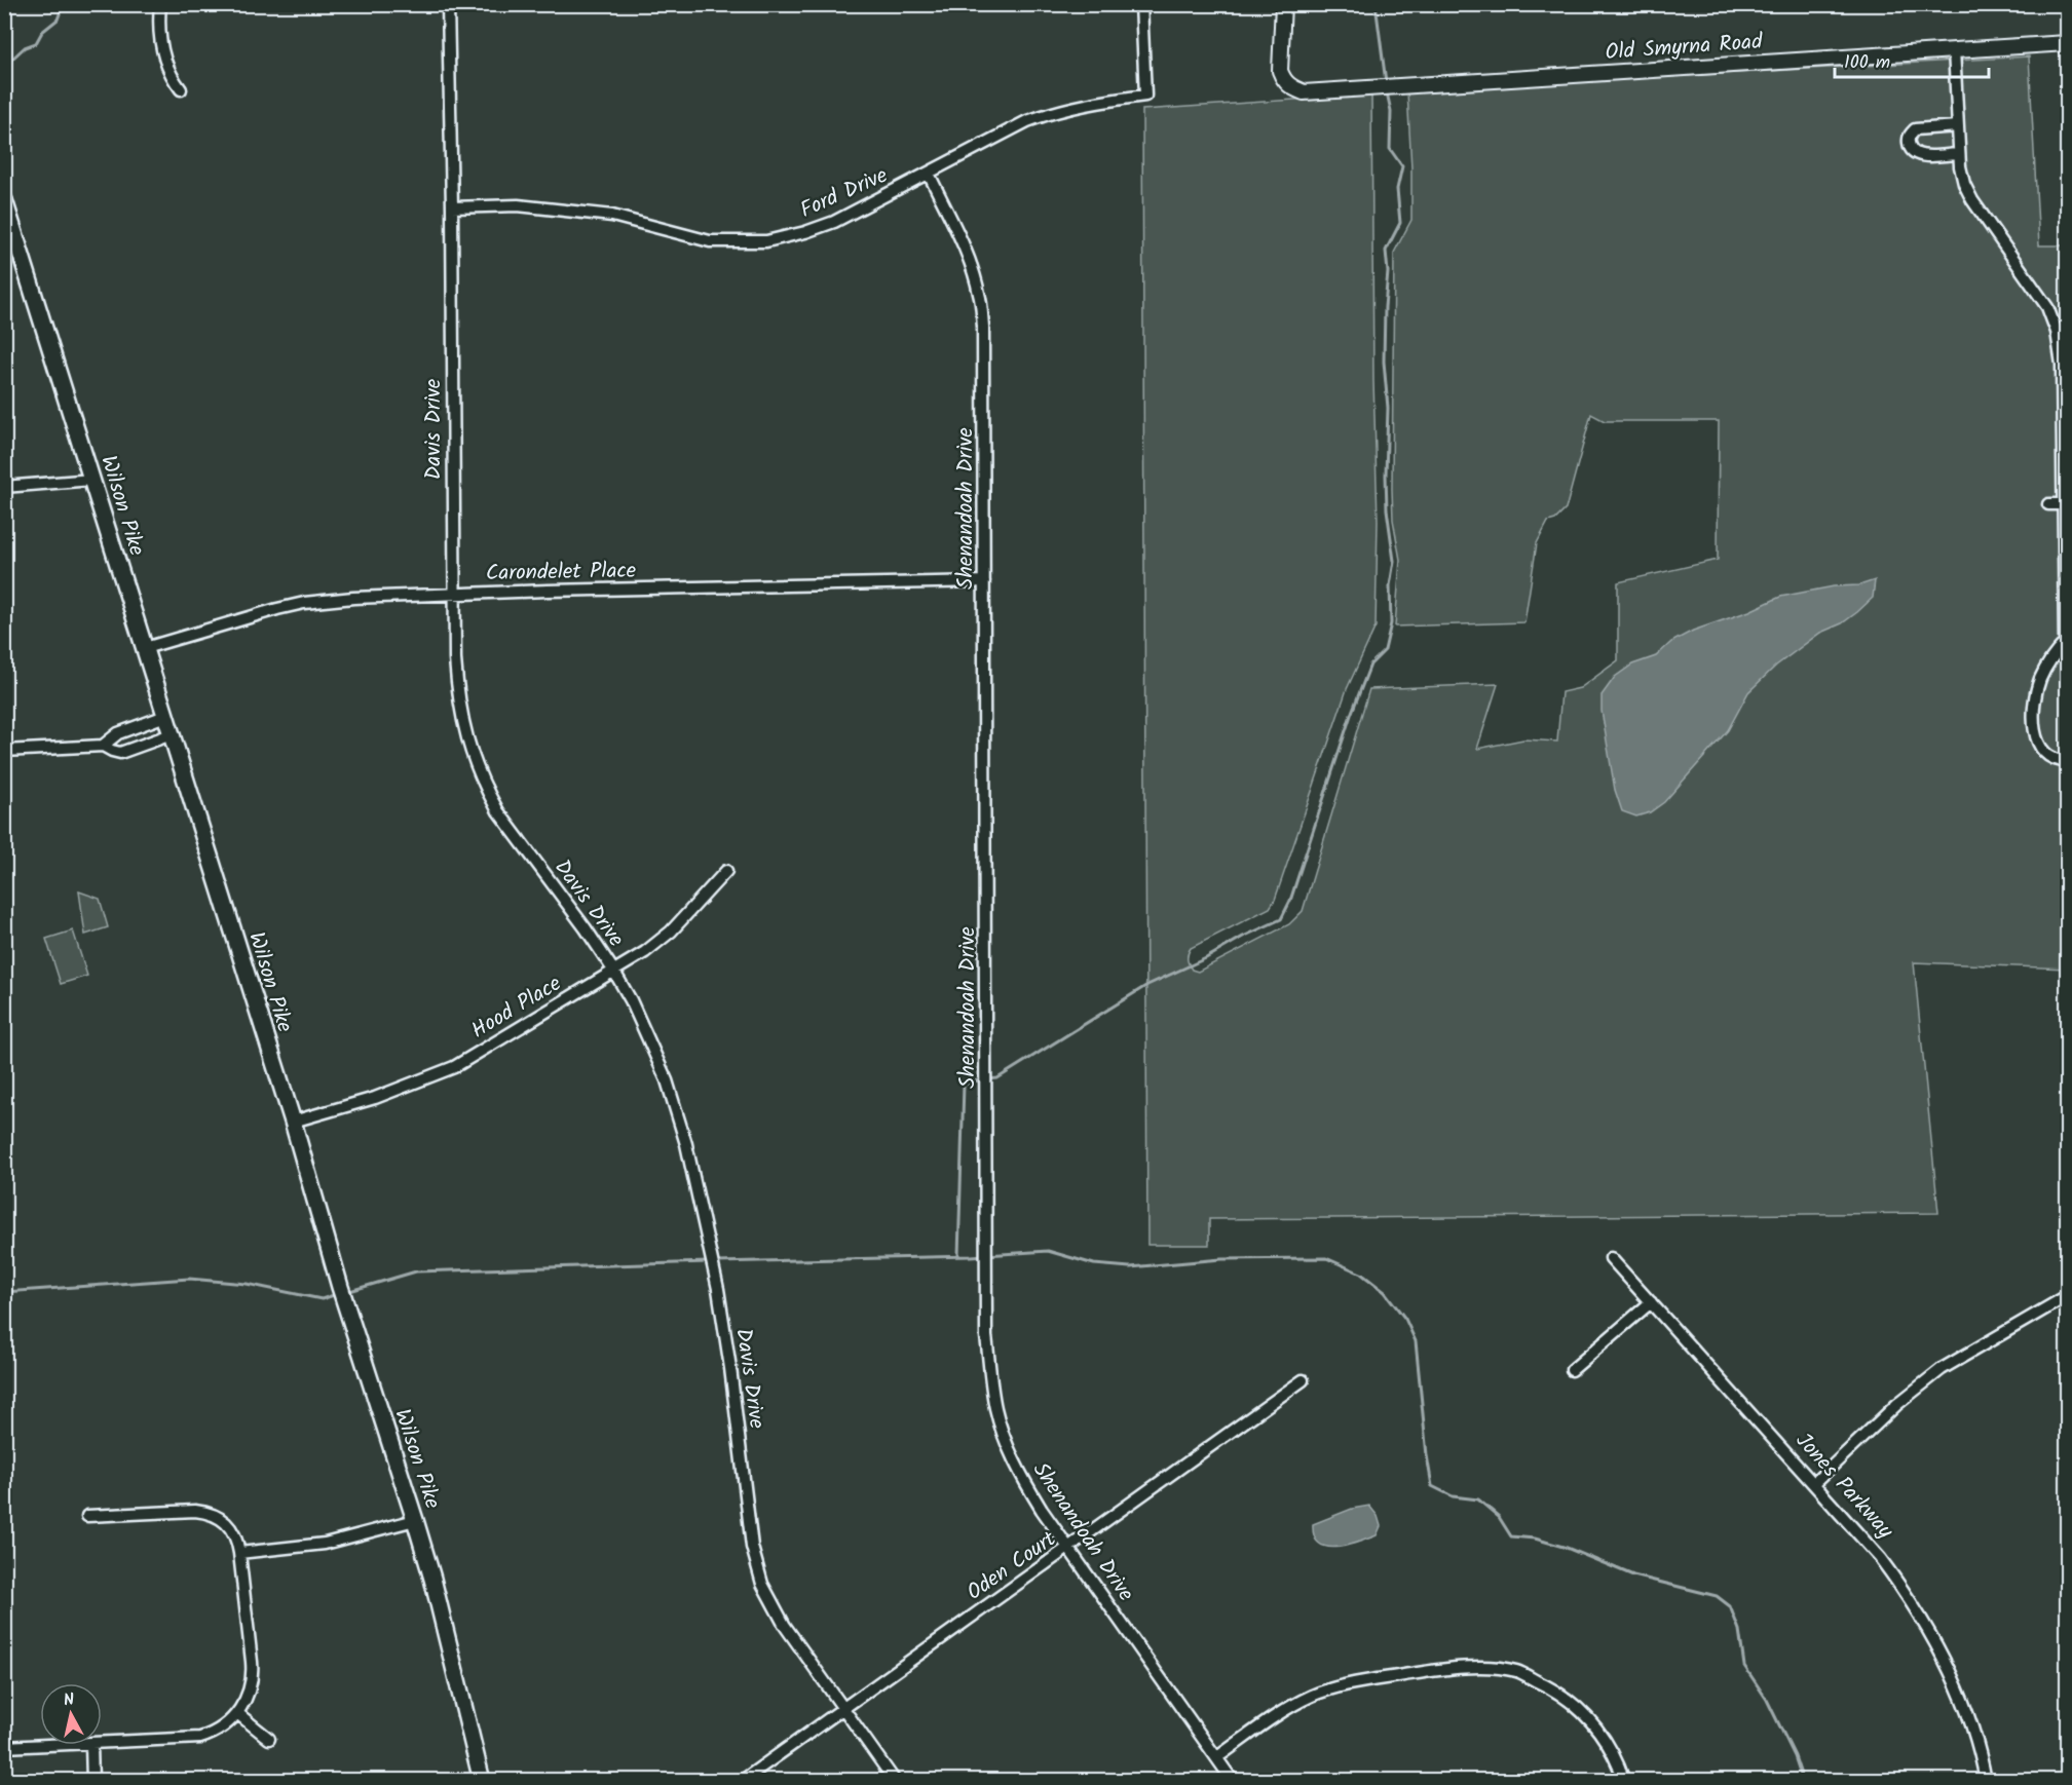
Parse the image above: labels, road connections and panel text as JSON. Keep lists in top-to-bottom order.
{
  "streets": {
    "main road": ["Wilson Pike"],
    "street": [
      "Old Smyrna Road",
      "Ford Drive",
      "Davis Drive",
      "Shenandoah Drive",
      "Carondelet Place",
      "Hood Place",
      "Jones Parkway",
      "Oden Court"
    ]
  },
  "crossings": [
    ["Ford Drive", "Davis Drive"],
    ["Ford Drive", "Shenandoah Drive"],
    ["Davis Drive", "Carondelet Place"],
    ["Davis Drive", "Hood Place"],
    ["Davis Drive", "Oden Court"],
    ["Wilson Pike", "Carondelet Place"],
    ["Wilson Pike", "Hood Place"],
    ["Shenandoah Drive", "Carondelet Place"],
    ["Shenandoah Drive", "Oden Court"]
  ],
  "scale_bar": "100 m",
  "north": "top"
}
